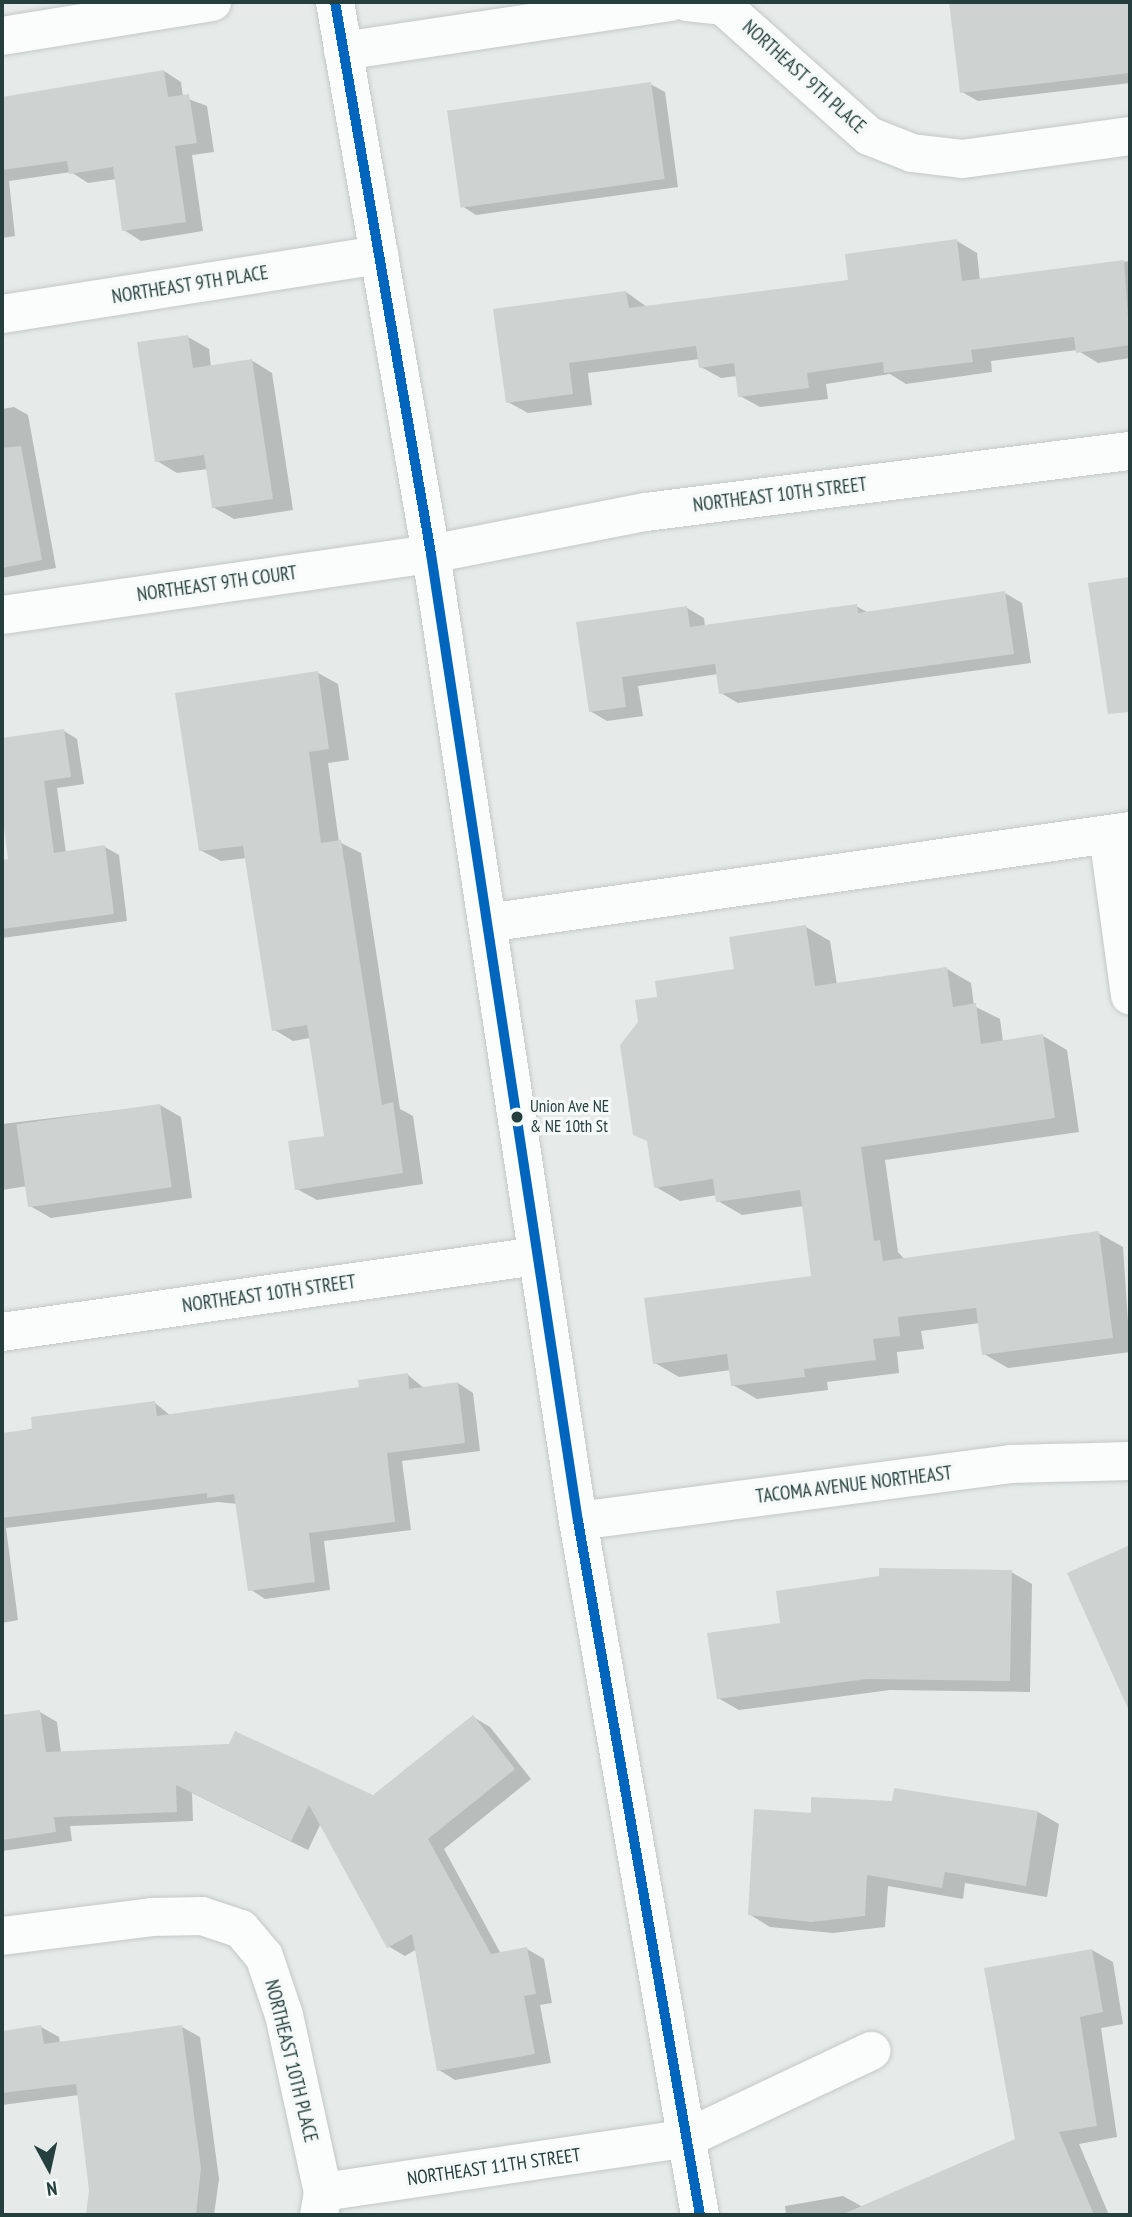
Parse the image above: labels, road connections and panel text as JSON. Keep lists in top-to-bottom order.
{
  "streets": {
    "street": [
      "NORTHEAST 9TH PLACE",
      "NORTHEAST 10TH STREET",
      "NORTHEAST 9TH COURT",
      "TACOMA AVENUE NORTHEAST",
      "NORTHEAST 10TH PLACE",
      "NORTHEAST 11TH STREET"
    ]
  },
  "crossings": [
    ["NORTHEAST 10TH STREET", "NORTHEAST 9TH COURT"],
    ["NORTHEAST 10TH PLACE", "NORTHEAST 11TH STREET"]
  ],
  "places": ["Union Ave NE & NE 10th St"],
  "north": "bottom"
}
